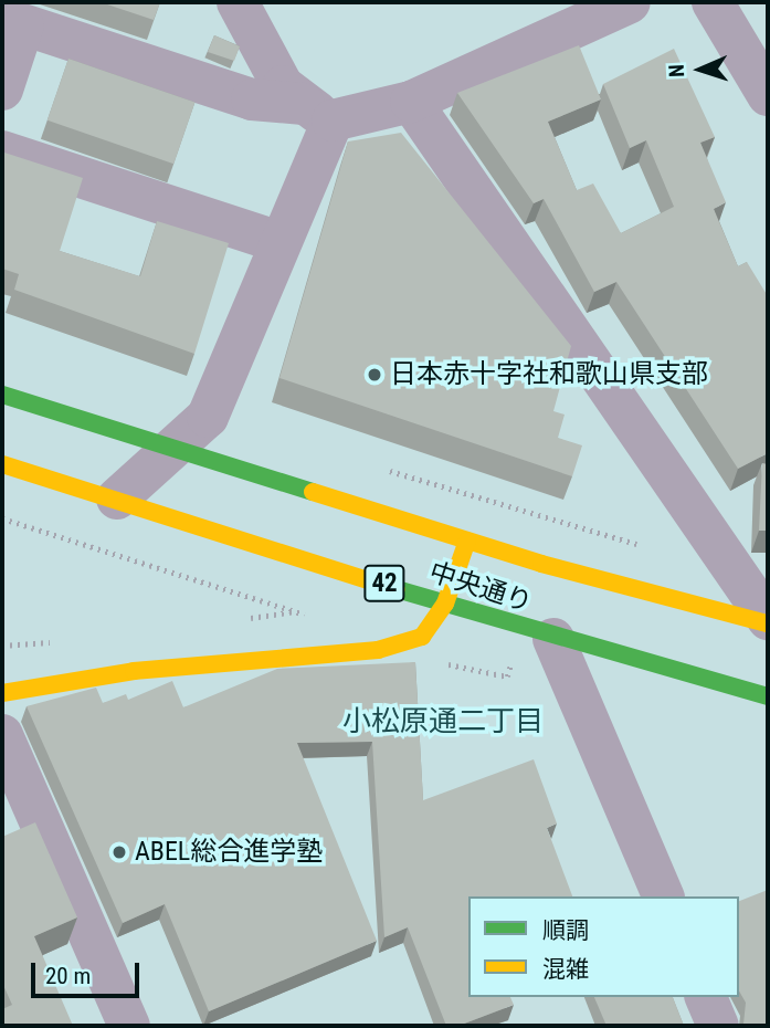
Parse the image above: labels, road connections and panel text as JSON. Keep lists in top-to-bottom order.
{
  "streets": {
    "main road": ["42", "中央通り"]
  },
  "districts": ["小松原通二丁目"],
  "places": ["日本赤十字社和歌山県支部", "ABEL総合進学塾"],
  "legend": ["順調", "混雑"],
  "scale_bar": "20 m",
  "north": "left"
}
